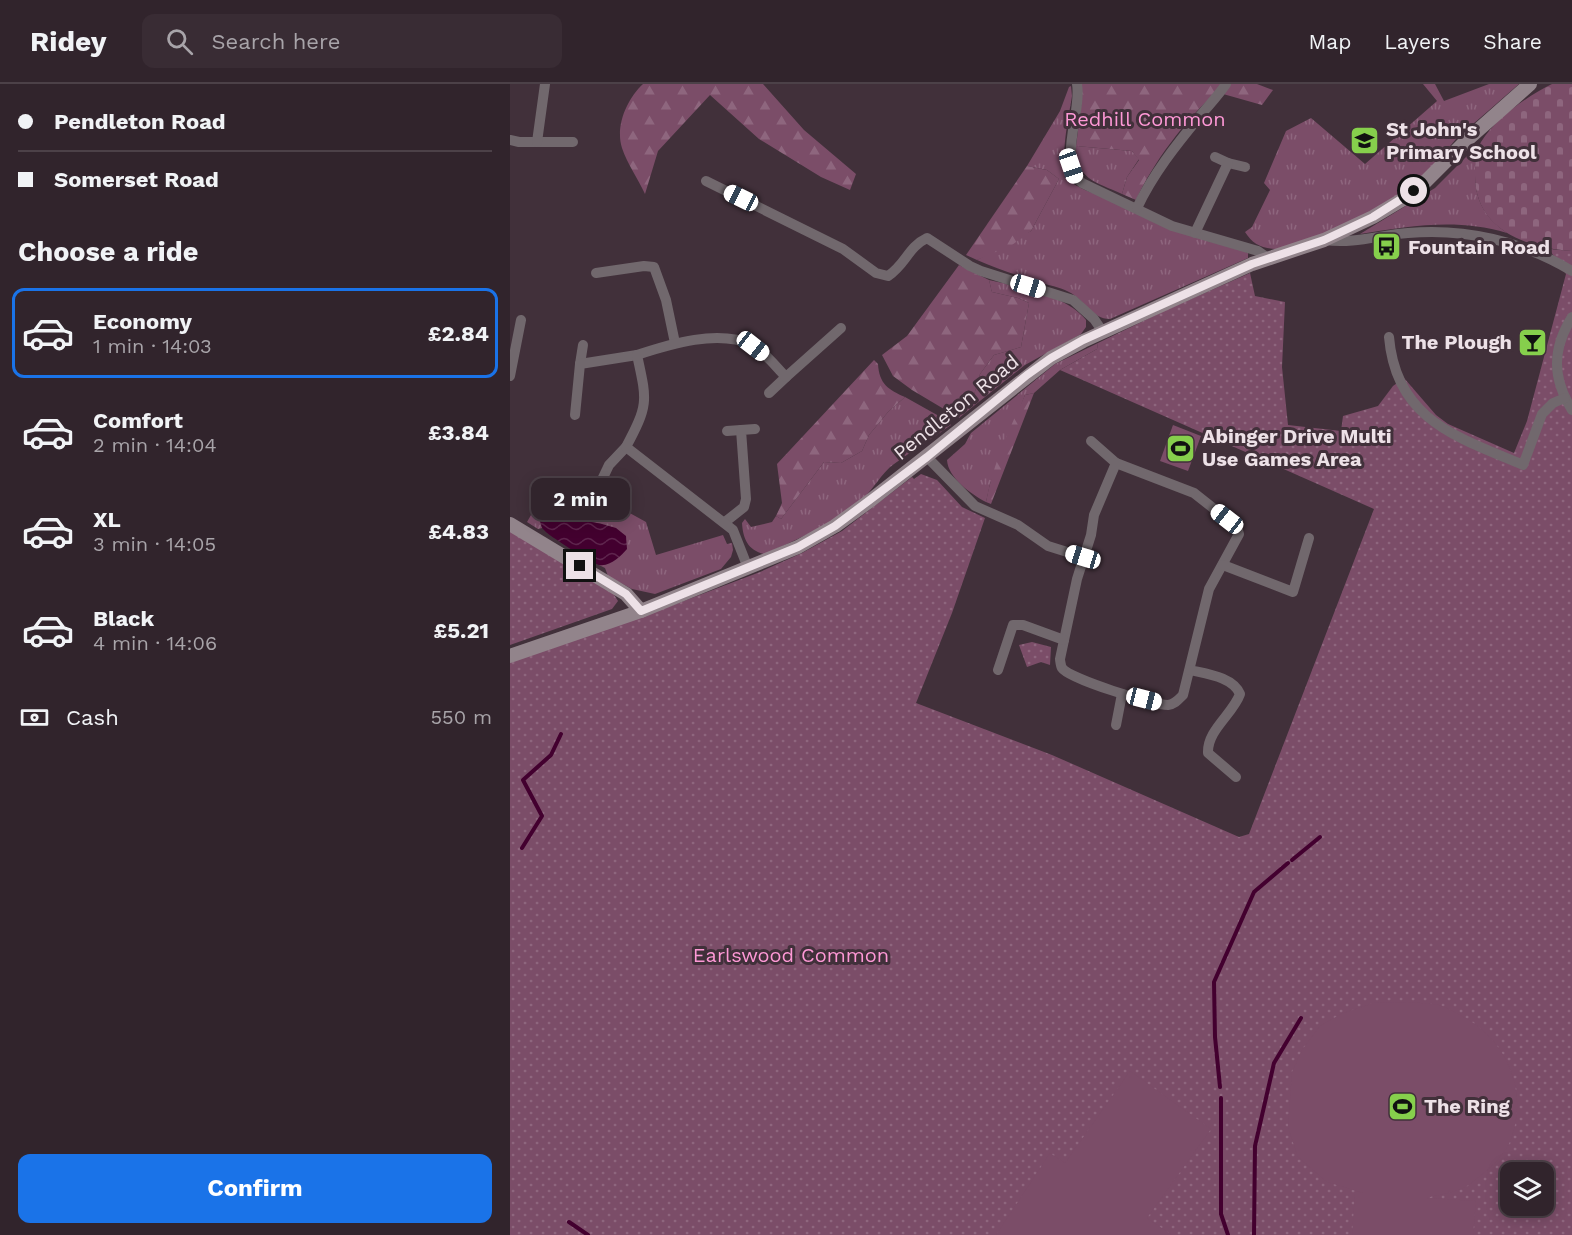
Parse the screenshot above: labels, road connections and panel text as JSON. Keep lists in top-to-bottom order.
{
  "streets": {
    "street": ["Pendleton Road"]
  },
  "parks": ["Redhill Common", "Earlswood Common"],
  "places": {
    "school or university": ["St John's Primary School"],
    "bus stop": ["Fountain Road"],
    "bar": ["The Plough"],
    "sports": ["Abinger Drive Multi Use Games Area", "The Ring"]
  },
  "page": {
    "header": "Ridey",
    "search": "Search here",
    "nav": ["Map", "Layers", "Share"],
    "banner": ["Pendleton Road", "Somerset Road"],
    "heading": "Choose a ride",
    "list": [
      {
        "name": "Economy",
        "note": "1 min · 14:03",
        "value": "£2.84"
      },
      {
        "name": "Comfort",
        "note": "2 min · 14:04",
        "value": "£3.84"
      },
      {
        "name": "XL",
        "note": "3 min · 14:05",
        "value": "£4.83"
      },
      {
        "name": "Black",
        "note": "4 min · 14:06",
        "value": "£5.21"
      }
    ],
    "bubble": "2 min",
    "pay": ["Cash", "550 m"],
    "buttons": "Confirm"
  }
}
